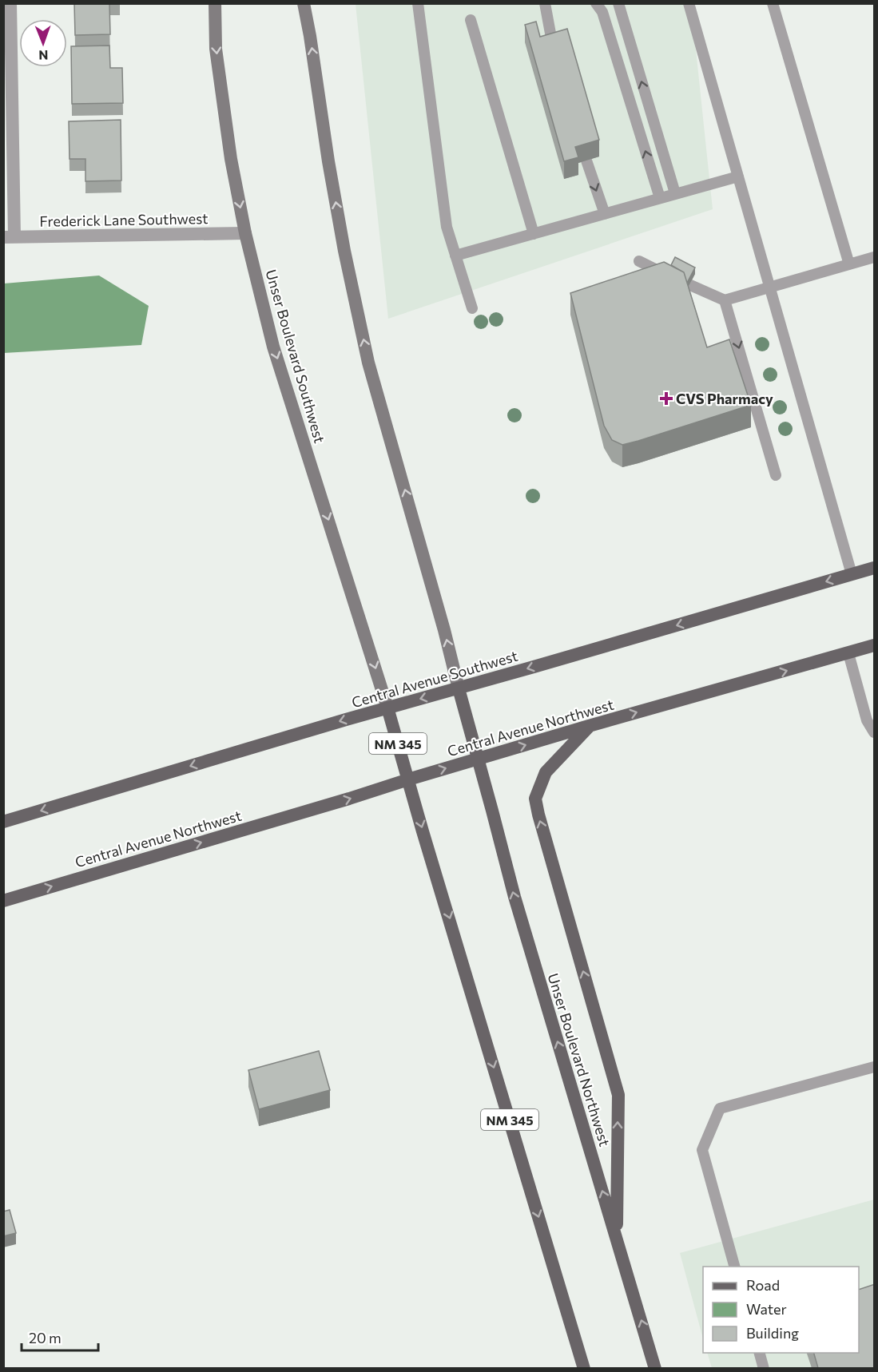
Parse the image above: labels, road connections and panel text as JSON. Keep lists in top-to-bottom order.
{
  "streets": {
    "main road": [
      "Unser Boulevard Southwest",
      "Central Avenue Southwest",
      "Central Avenue Northwest",
      "NM 345",
      "Unser Boulevard Northwest"
    ],
    "street": ["Frederick Lane Southwest"]
  },
  "crossings": [
    ["Frederick Lane Southwest", "Unser Boulevard Southwest"],
    ["Unser Boulevard Southwest", "Central Avenue Southwest"],
    ["Unser Boulevard Southwest", "NM 345"],
    ["Central Avenue Southwest", "NM 345"],
    ["Central Avenue Southwest", "Unser Boulevard Northwest"],
    ["Central Avenue Northwest", "NM 345"],
    ["Central Avenue Northwest", "Unser Boulevard Northwest"]
  ],
  "one_way": ["Central Avenue Southwest", "Central Avenue Northwest"],
  "places": {
    "health": ["CVS Pharmacy"]
  },
  "legend": ["Road", "Water", "Building"],
  "scale_bar": "20 m",
  "north": "bottom"
}
